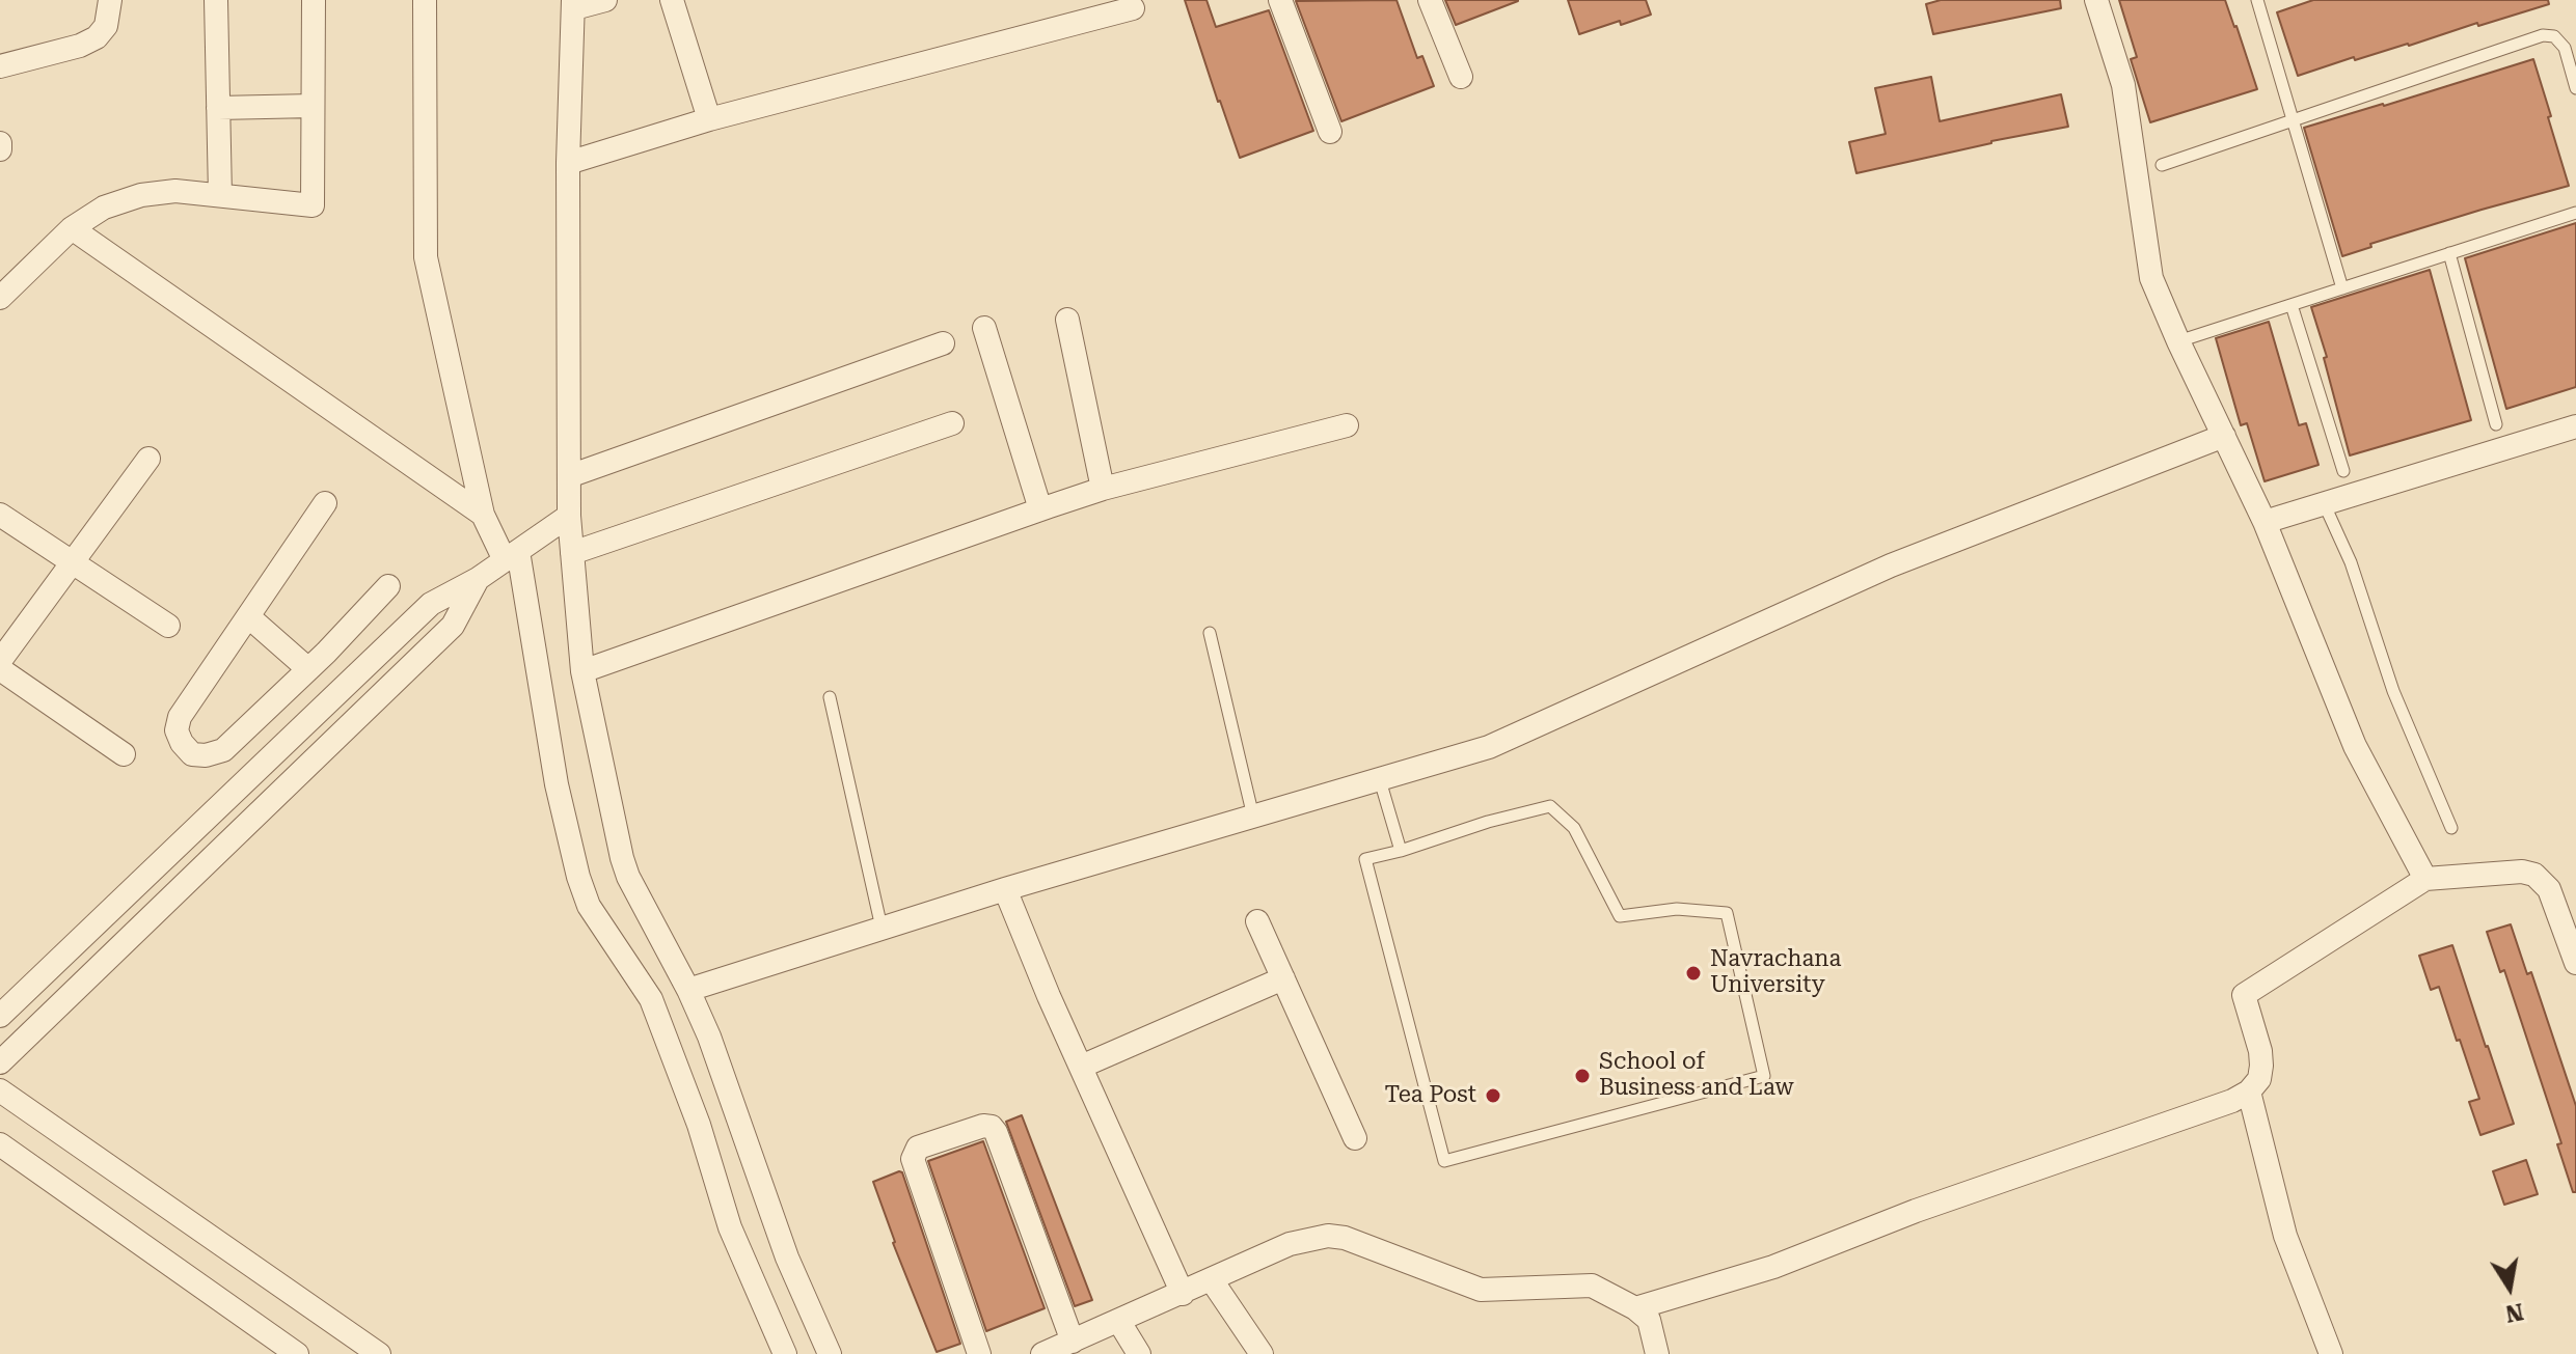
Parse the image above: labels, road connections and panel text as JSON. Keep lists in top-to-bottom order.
{
  "places": ["Navrachana University", "School of Business and Law", "Tea Post"],
  "north": "bottom"
}
